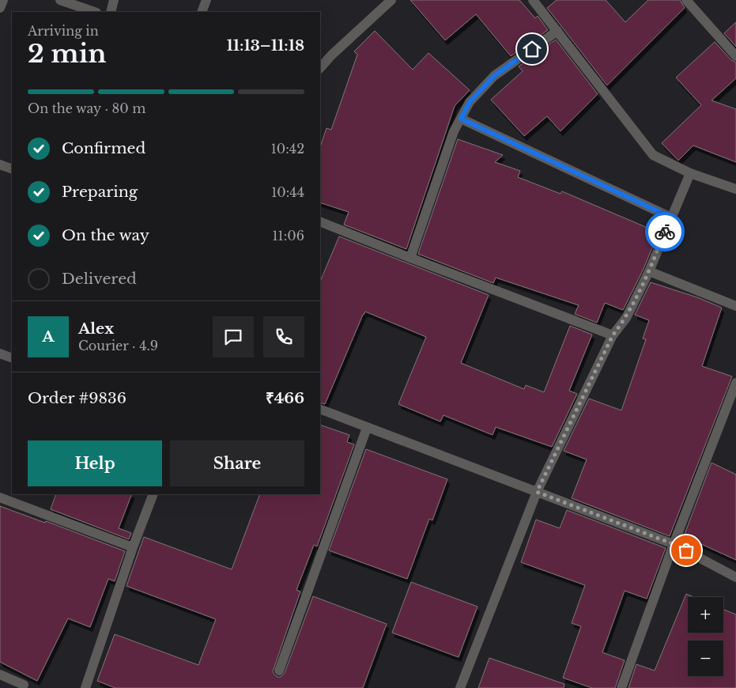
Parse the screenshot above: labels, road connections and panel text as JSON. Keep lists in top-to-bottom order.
{
  "page": {
    "heading": ["2 min", "Arriving in", "11:13–11:18"],
    "panel": [
      "Alex",
      "Courier · 4.9",
      "Order #9836",
      "₹466"
    ],
    "bar": "On the way · 80 m",
    "list": [
      ["Confirmed", "10:42"],
      ["Preparing", "10:44"],
      ["On the way", "11:06"],
      "Delivered"
    ],
    "round": "A",
    "buttons": ["Help", "Share"],
    "map_buttons": ["+", "−"]
  }
}
